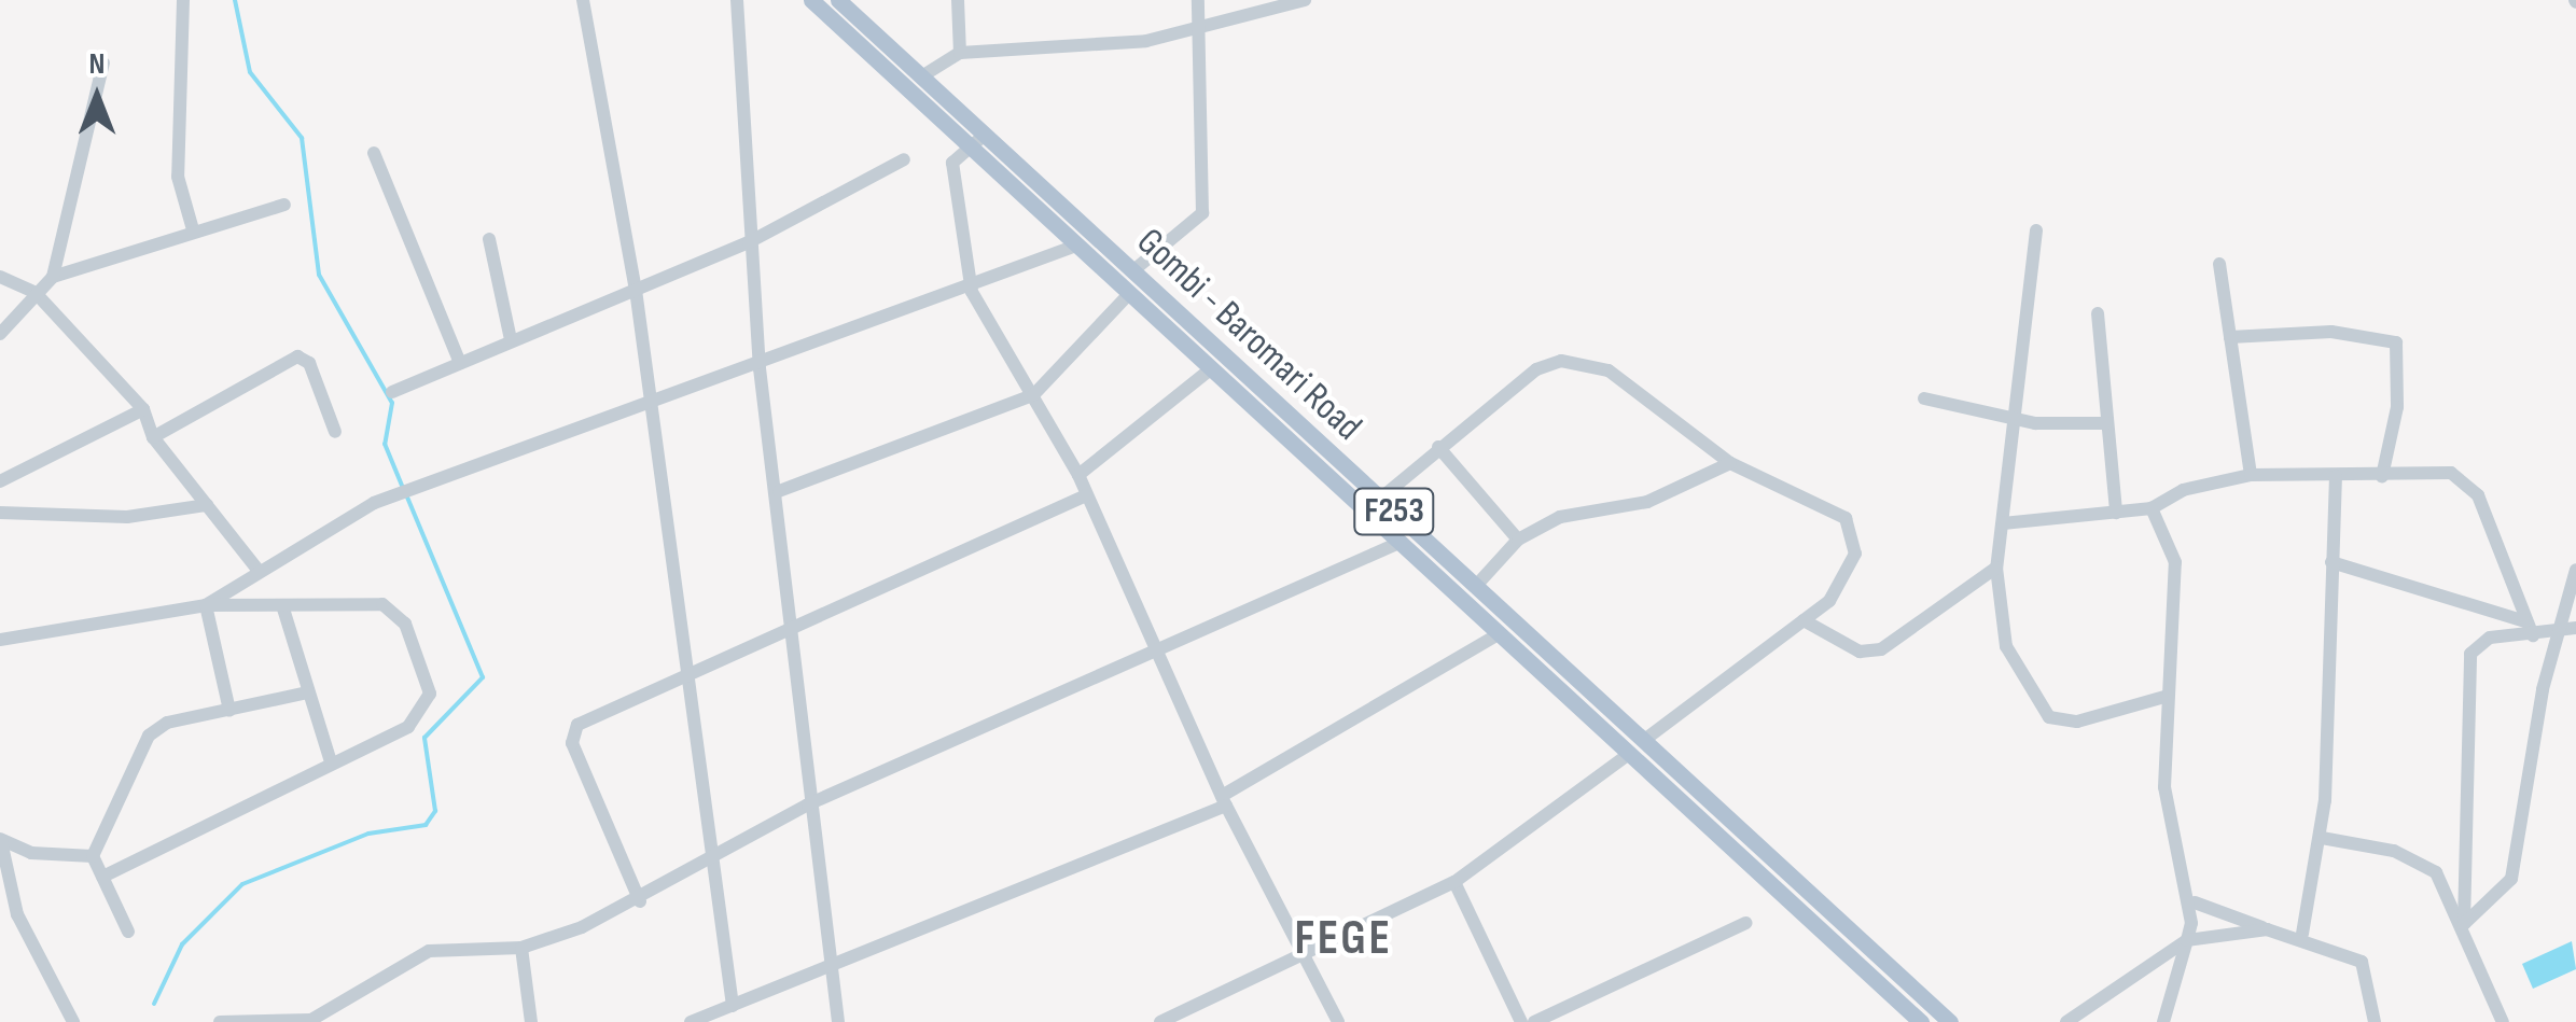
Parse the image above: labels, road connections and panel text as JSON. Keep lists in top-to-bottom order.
{
  "streets": {
    "main road": ["Gombi - Baromari Road", "F253"]
  },
  "districts": ["FEGE"],
  "north": "top"
}
